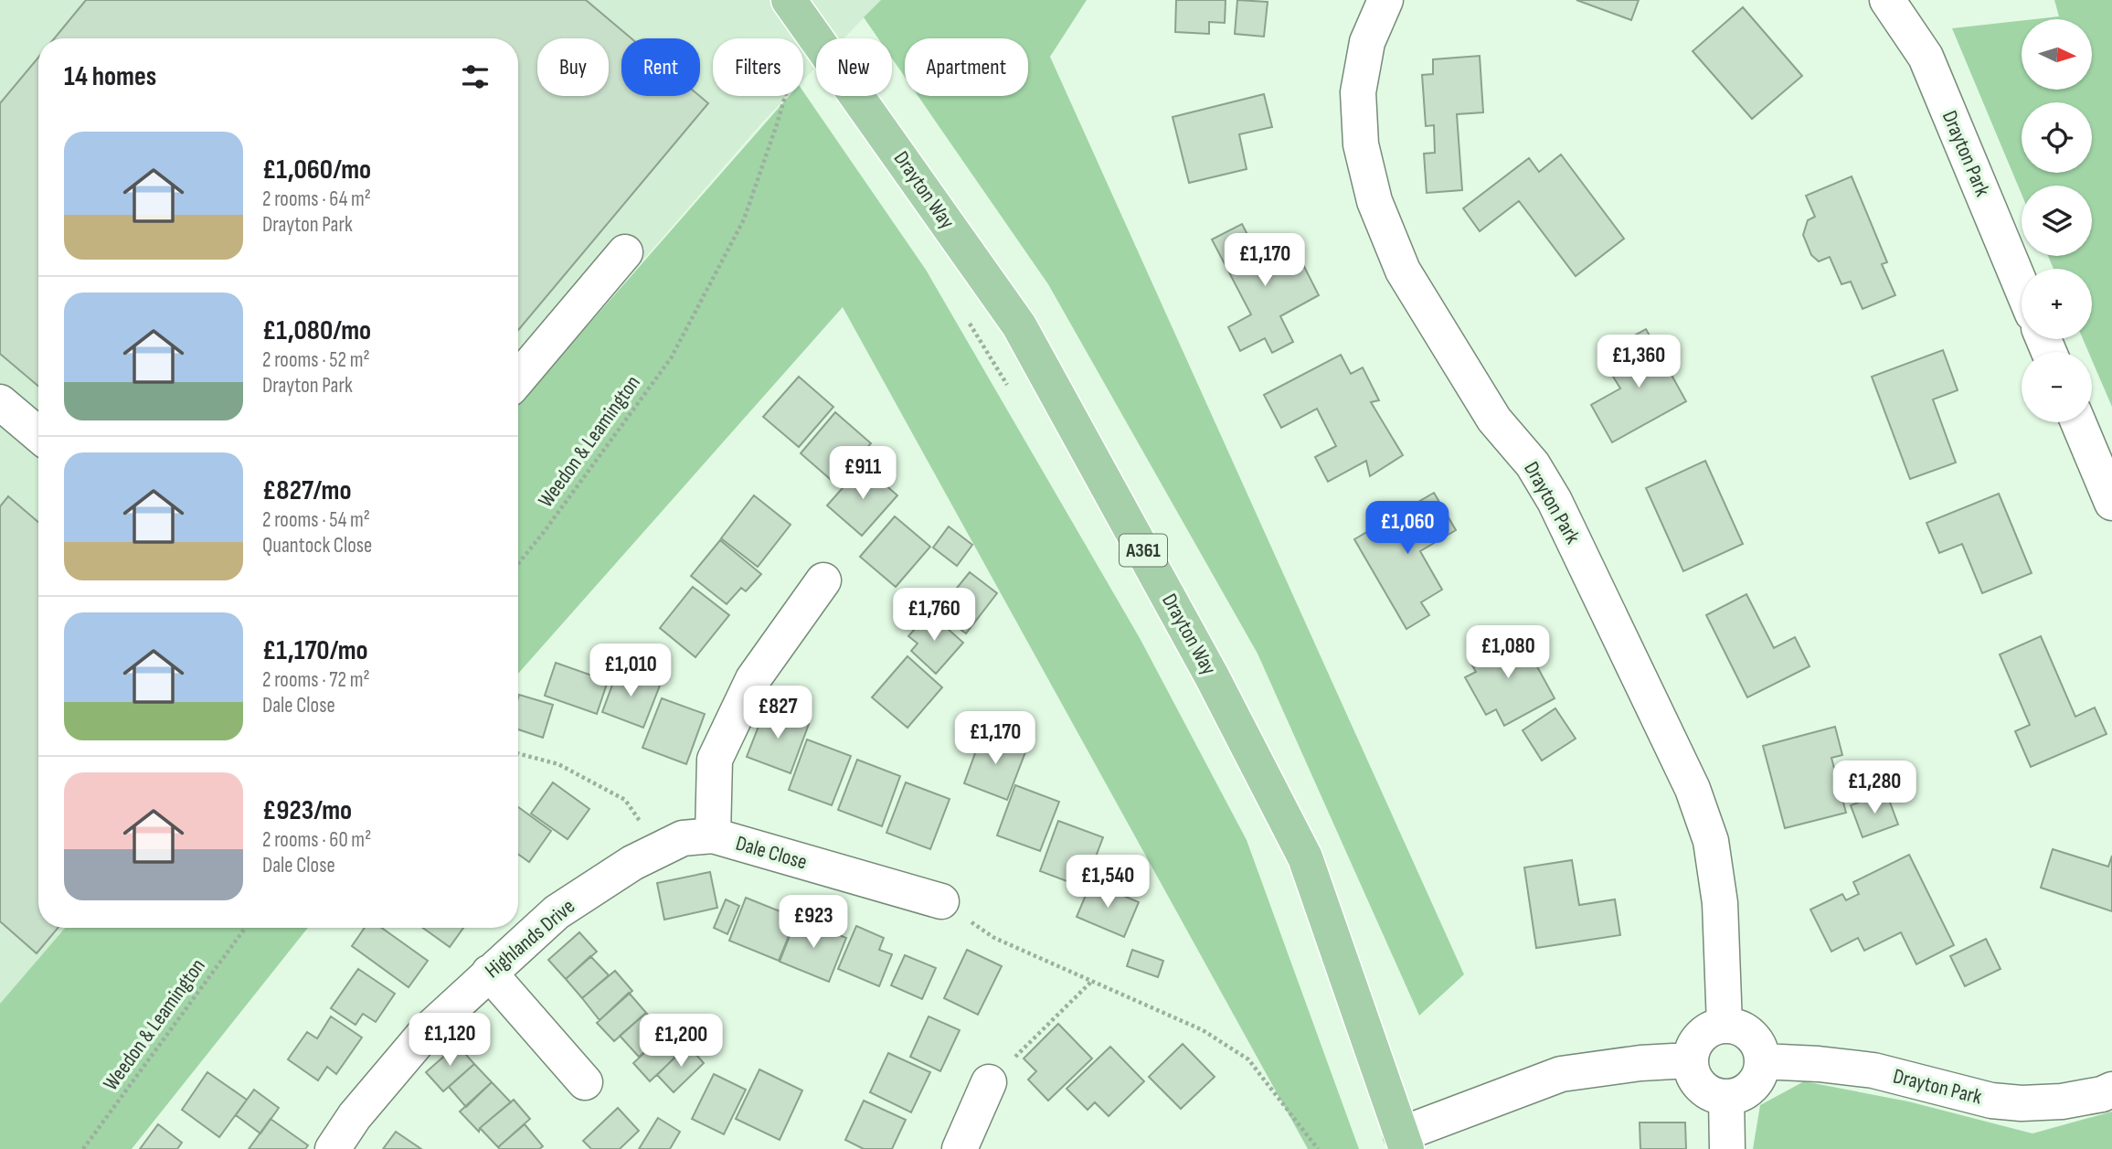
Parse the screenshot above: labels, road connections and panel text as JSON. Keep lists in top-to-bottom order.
{
  "streets": {
    "main road": ["Drayton Way", "A361"],
    "street": ["Drayton Park", "Dale Close", "Highlands Drive"],
    "path": ["Weedon & Leamington"]
  },
  "crossings": [
    ["Dale Close", "Highlands Drive"]
  ],
  "north": "right",
  "page": {
    "map_buttons": ["+", "−"],
    "chip": [
      "Buy",
      "Rent",
      "Filters",
      "New",
      "Apartment"
    ],
    "heading": "14 homes",
    "list": [
      {
        "name": "£1,060/mo",
        "note": "2 rooms · 64 m² · Drayton Park"
      },
      {
        "name": "£1,080/mo",
        "note": "2 rooms · 52 m² · Drayton Park"
      },
      {
        "name": "£827/mo",
        "note": "2 rooms · 54 m² · Quantock Close"
      },
      {
        "name": "£1,170/mo",
        "note": "2 rooms · 72 m² · Dale Close"
      },
      {
        "name": "£923/mo",
        "note": "2 rooms · 60 m² · Dale Close"
      }
    ],
    "price": [
      "£1,170",
      "£1,360",
      "£911",
      "£1,060",
      "£1,760",
      "£1,080",
      "£1,010",
      "£827",
      "£1,170",
      "£1,280",
      "£1,540",
      "£923",
      "£1,120",
      "£1,200"
    ]
  }
}
